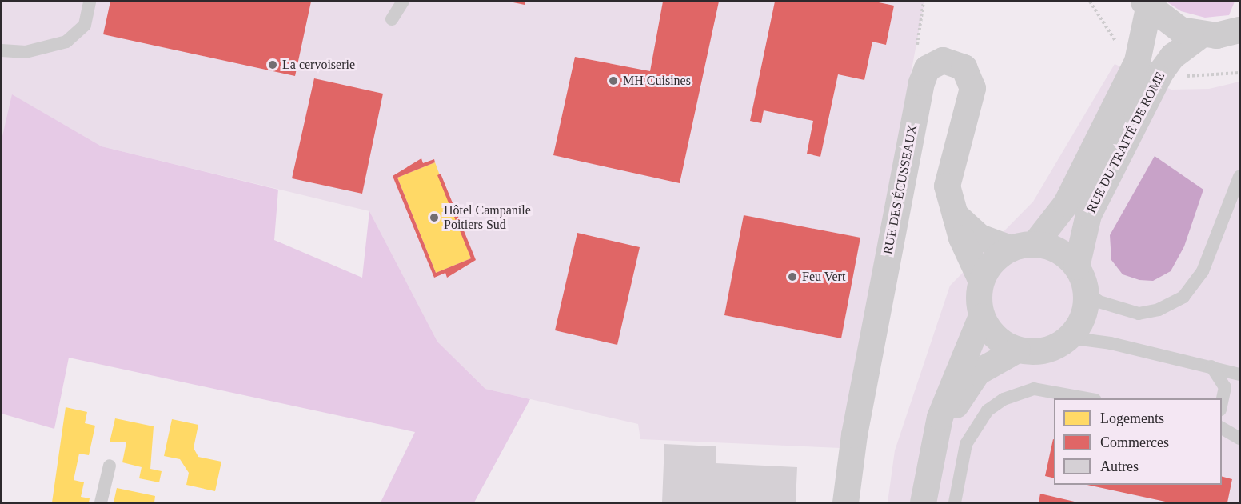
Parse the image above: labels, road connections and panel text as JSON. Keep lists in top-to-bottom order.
{
  "streets": {
    "street": ["RUE DU TRAITÉ DE ROME", "RUE DES ÉCUSSEAUX"]
  },
  "places": [
    "La cervoiserie",
    "MH Cuisines",
    "Hôtel Campanile Poitiers Sud",
    "Feu Vert"
  ],
  "legend": ["Logements", "Commerces", "Autres"]
}
